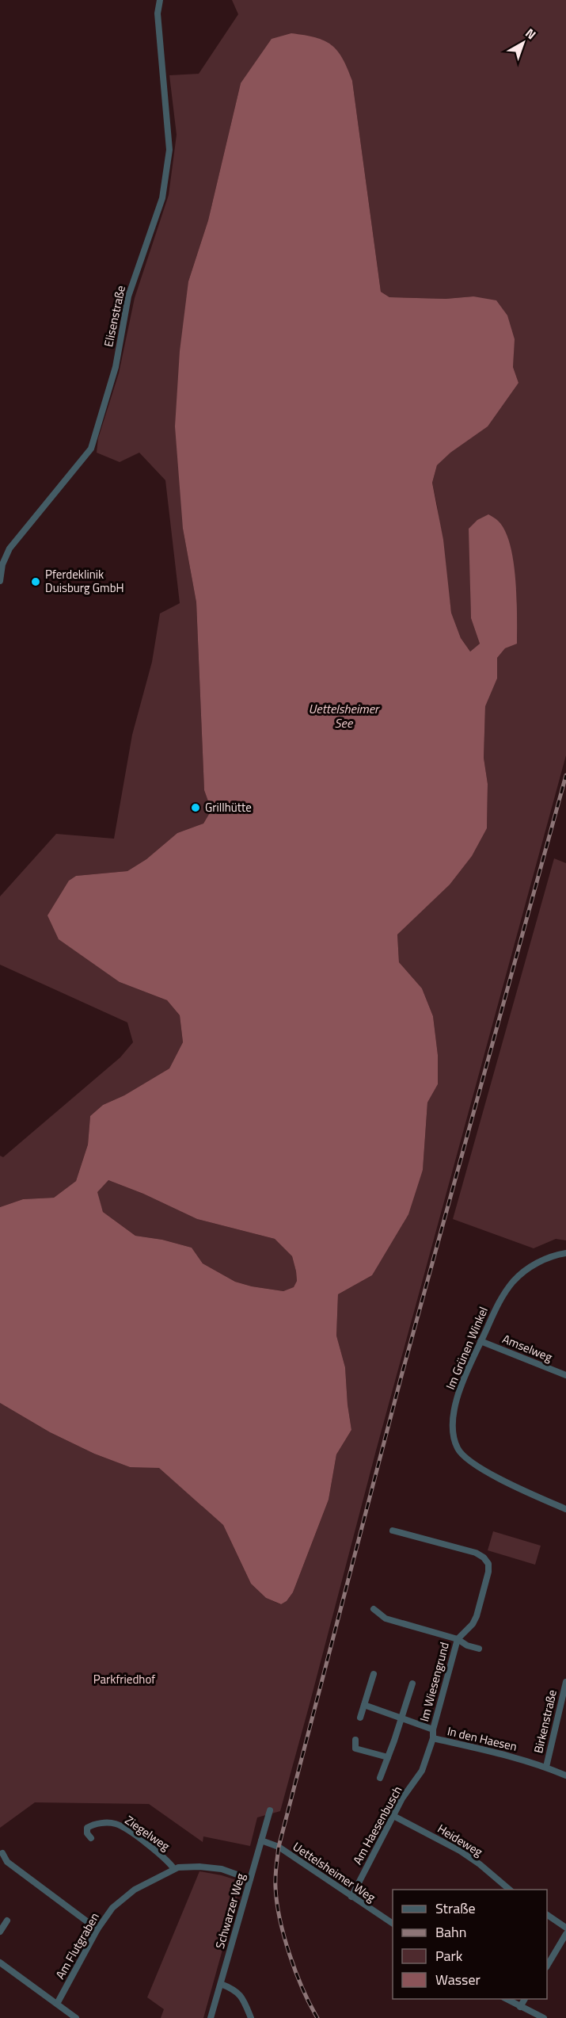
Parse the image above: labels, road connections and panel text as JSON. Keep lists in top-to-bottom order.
{
  "streets": {
    "street": [
      "Elisenstraße",
      "Im Grünen Winkel",
      "Amselweg",
      "Im Wiesengrund",
      "Birkenstraße",
      "In den Haesen",
      "Am Haesenbusch",
      "Ziegelweg",
      "Heideweg",
      "Uettelsheimer Weg",
      "Schwarzer Weg",
      "Am Flutgraben"
    ]
  },
  "crossings": [
    ["Im Grünen Winkel", "Amselweg"],
    ["Im Wiesengrund", "In den Haesen"],
    ["Birkenstraße", "In den Haesen"],
    ["In den Haesen", "Am Haesenbusch"],
    ["Am Haesenbusch", "Heideweg"],
    ["Am Haesenbusch", "Uettelsheimer Weg"],
    ["Ziegelweg", "Am Flutgraben"],
    ["Uettelsheimer Weg", "Schwarzer Weg"],
    ["Schwarzer Weg", "Am Flutgraben"]
  ],
  "water": ["Uettelsheimer See"],
  "parks": ["Parkfriedhof"],
  "places": ["Pferdeklinik Duisburg GmbH", "Grillhütte"],
  "legend": [
    "Straße",
    "Bahn",
    "Park",
    "Wasser"
  ],
  "north": "top right"
}
